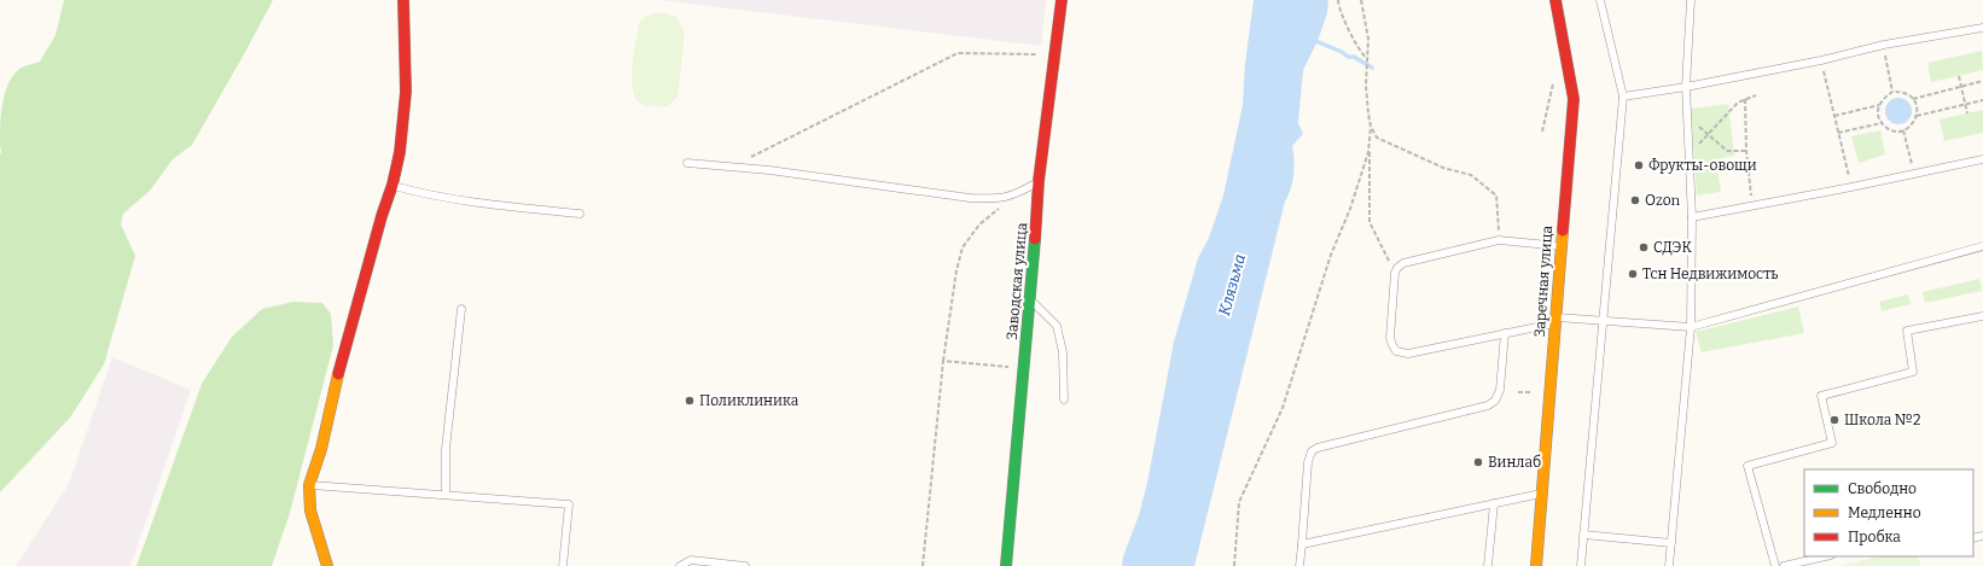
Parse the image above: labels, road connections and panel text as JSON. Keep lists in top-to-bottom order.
{
  "streets": {
    "street": ["Заводская улица", "Заречная улица"]
  },
  "water": ["Клязьма"],
  "places": [
    "Фрукты-овощи",
    "Ozon",
    "СДЭК",
    "Тсн Недвижимость",
    "Поликлиника",
    "Школа №2",
    "Винлаб"
  ],
  "legend": ["Свободно", "Медленно", "Пробка"]
}
